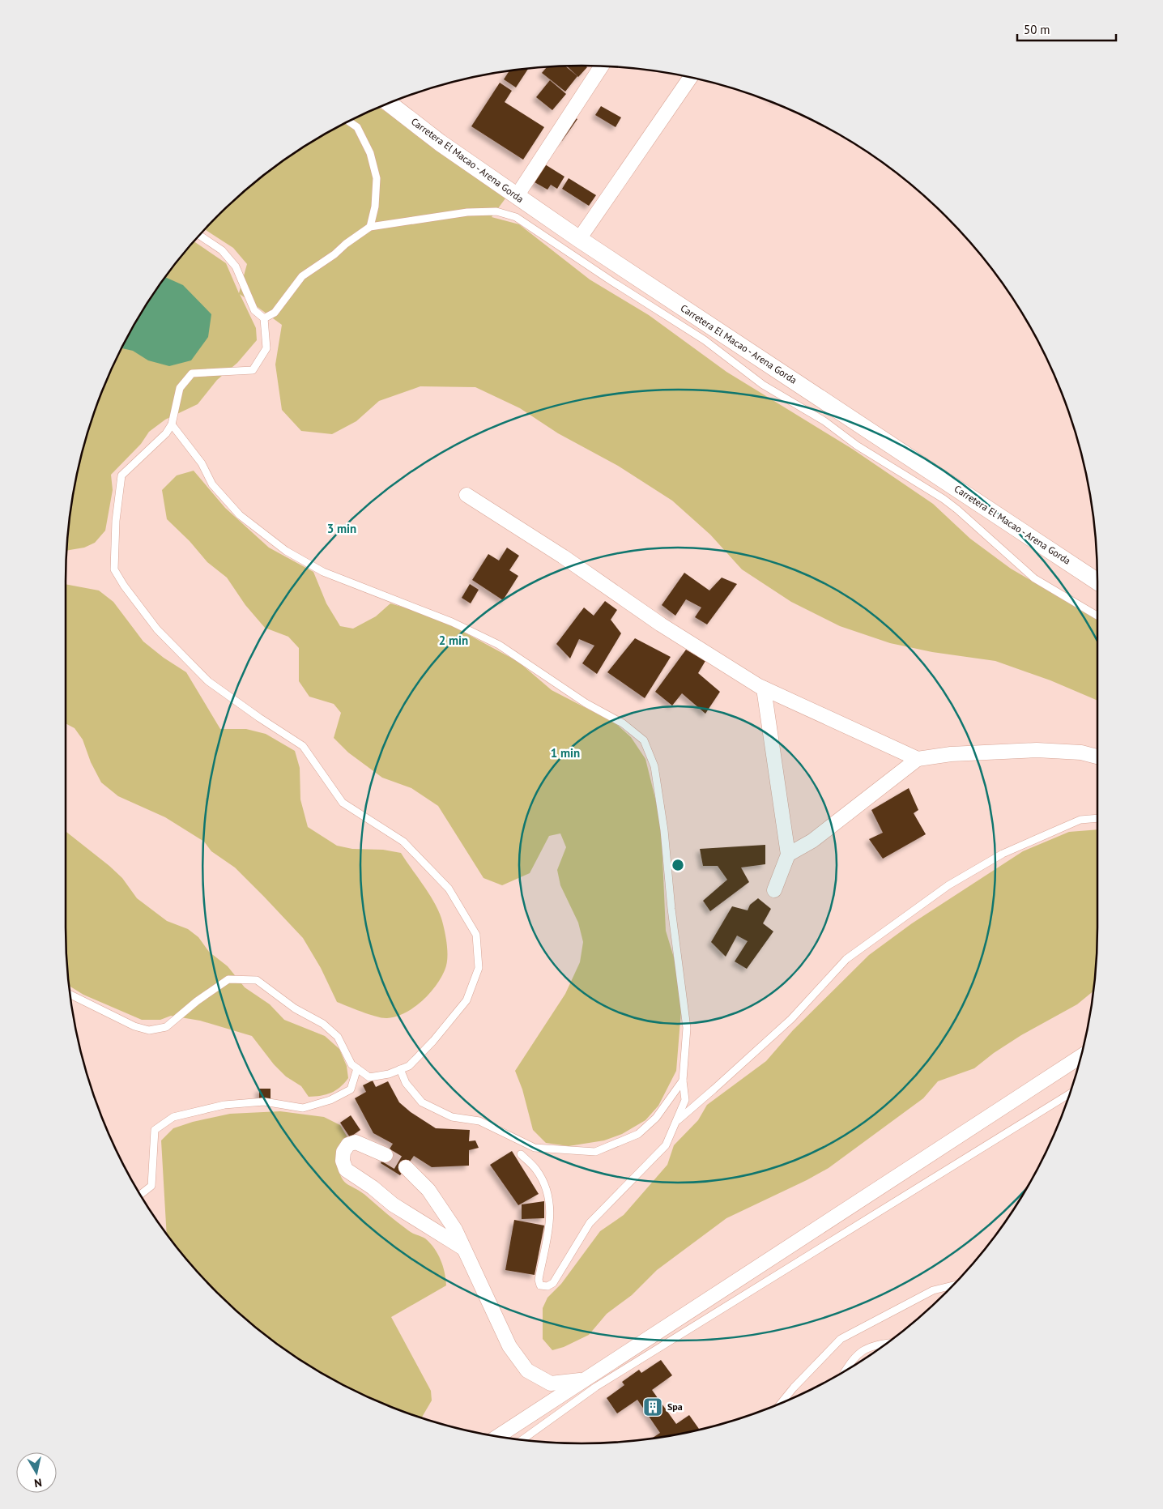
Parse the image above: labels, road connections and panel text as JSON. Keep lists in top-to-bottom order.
{
  "streets": {
    "street": ["Carretera El Macao - Arena Gorda"]
  },
  "places": {
    "building": ["Spa"]
  },
  "scale_bar": "50 m",
  "north": "bottom",
  "rings": ["3 min", "2 min", "1 min"]
}
